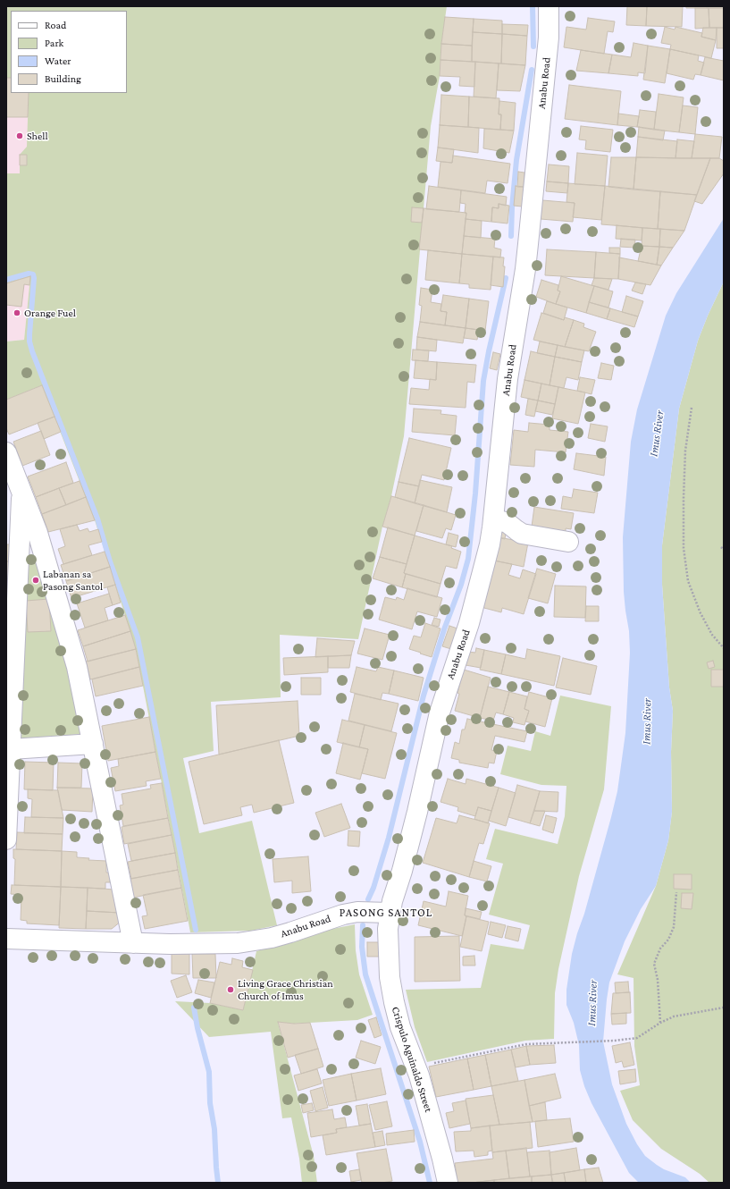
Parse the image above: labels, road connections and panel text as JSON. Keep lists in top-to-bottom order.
{
  "streets": {
    "street": ["Anabu Road", "Crispulo Aguinaldo Street"]
  },
  "crossings": [
    ["Anabu Road", "Crispulo Aguinaldo Street"]
  ],
  "districts": ["PASONG SANTOL"],
  "water": ["Imus River"],
  "places": [
    "Shell",
    "Orange Fuel",
    "Labanan sa Pasong Santol",
    "Living Grace Christian Church of Imus"
  ],
  "legend": [
    "Road",
    "Park",
    "Water",
    "Building"
  ]
}
